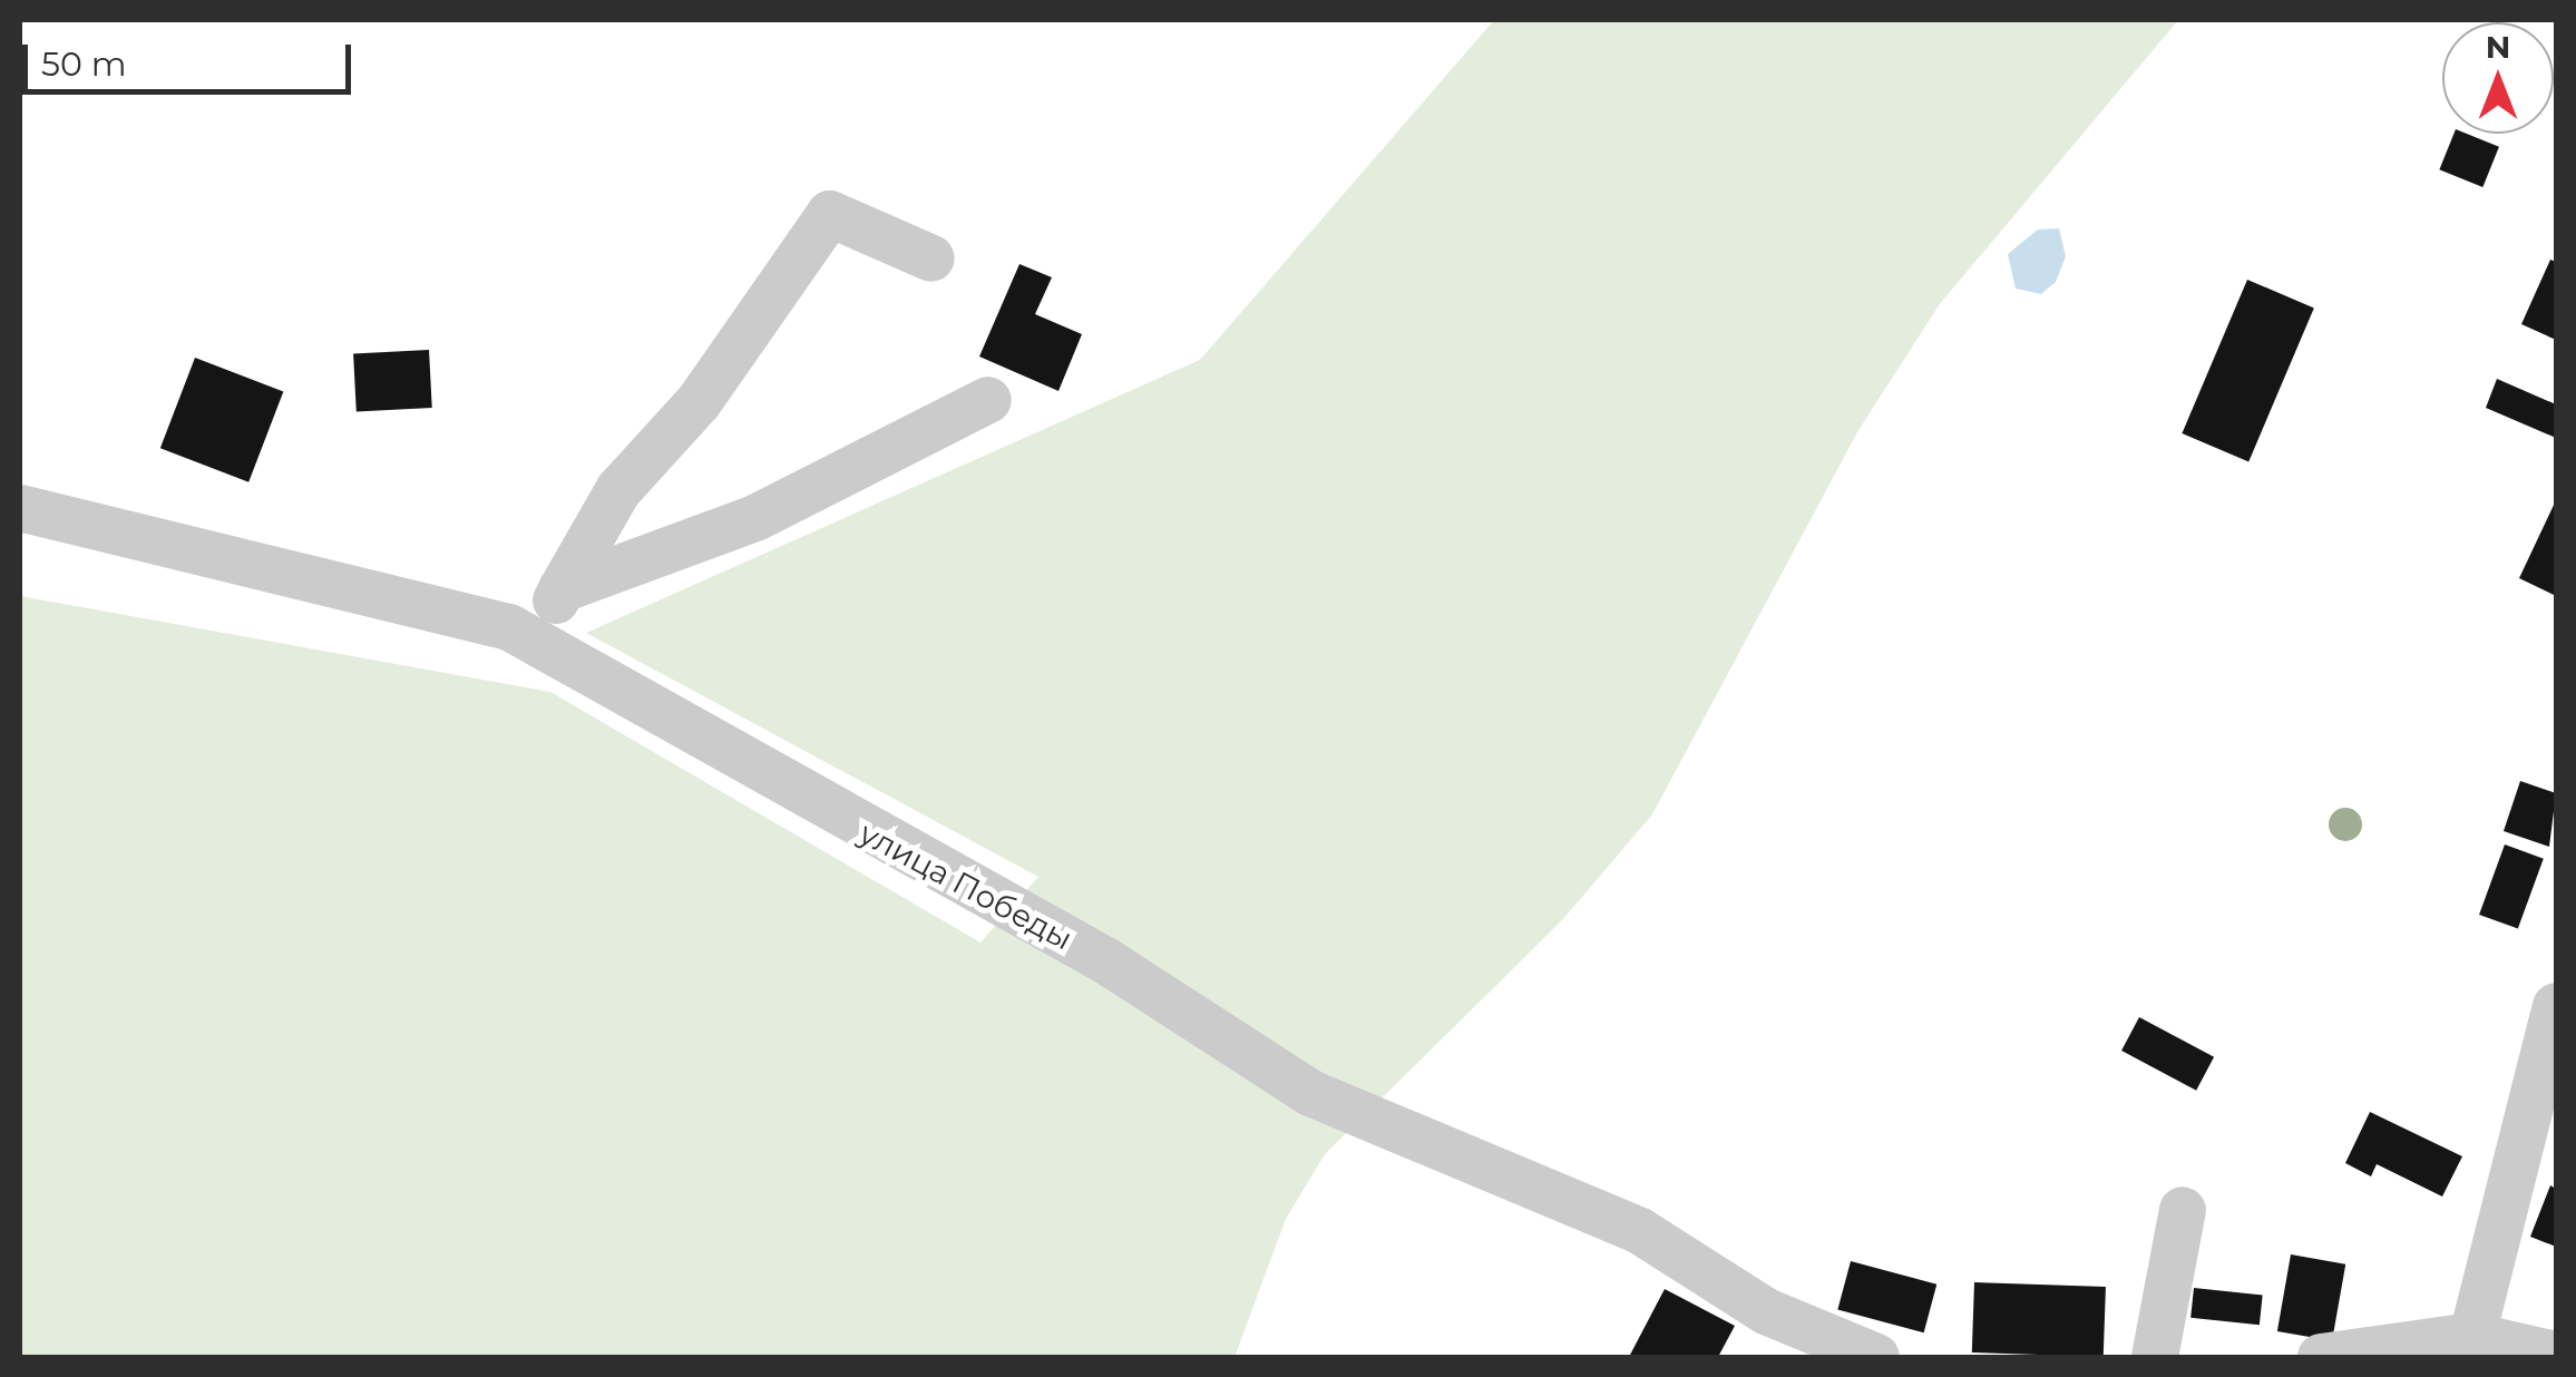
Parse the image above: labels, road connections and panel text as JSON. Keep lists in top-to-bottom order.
{
  "streets": {
    "street": ["улица Победы"]
  },
  "scale_bar": "50 m",
  "north": "top"
}
